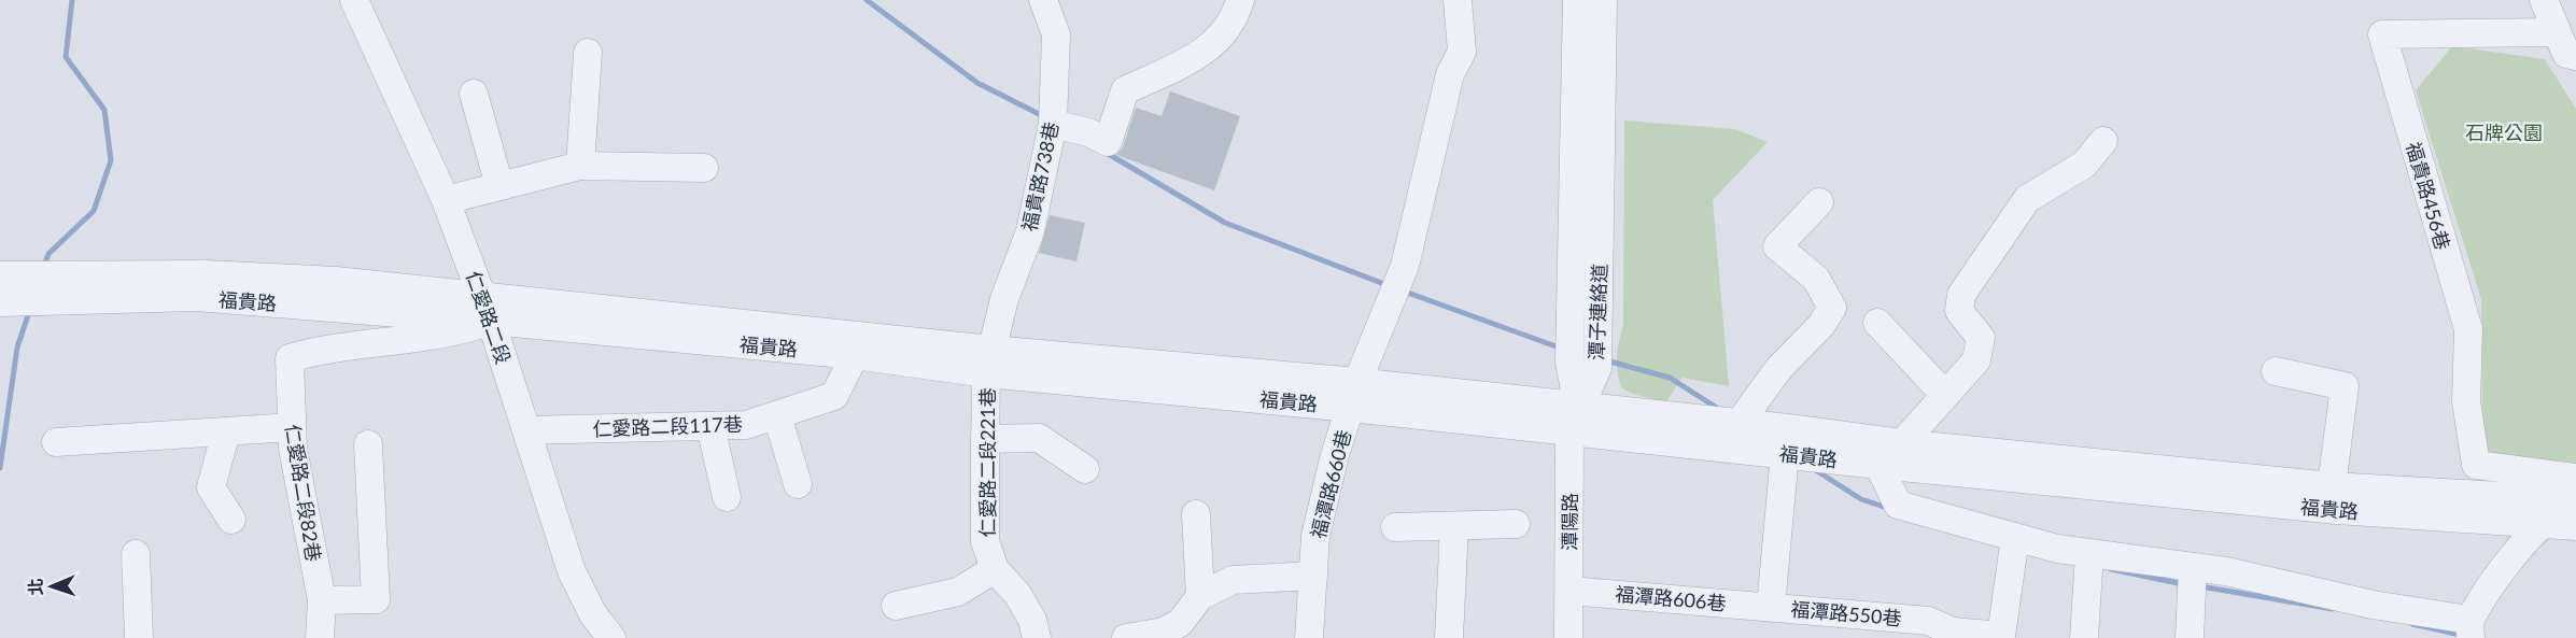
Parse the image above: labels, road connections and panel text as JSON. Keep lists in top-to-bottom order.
{
  "streets": {
    "street": [
      "福貴路738巷",
      "福貴路456巷",
      "福貴路",
      "潭子連絡道",
      "仁愛路二段",
      "仁愛路二段117巷",
      "仁愛路二段221巷",
      "福潭路660巷",
      "仁愛路二段82巷",
      "潭陽路",
      "福潭路606巷",
      "福潭路550巷"
    ]
  },
  "crossings": [
    ["福貴路738巷", "福貴路"],
    ["福貴路738巷", "仁愛路二段221巷"],
    ["福貴路", "潭子連絡道"],
    ["福貴路", "仁愛路二段"],
    ["福貴路", "仁愛路二段117巷"],
    ["福貴路", "仁愛路二段221巷"],
    ["福貴路", "福潭路660巷"],
    ["福貴路", "仁愛路二段82巷"],
    ["福貴路", "潭陽路"],
    ["潭子連絡道", "潭陽路"],
    ["仁愛路二段", "仁愛路二段117巷"],
    ["仁愛路二段", "仁愛路二段82巷"],
    ["潭陽路", "福潭路606巷"],
    ["福潭路606巷", "福潭路550巷"]
  ],
  "parks": ["石牌公園"],
  "north": "left"
}
